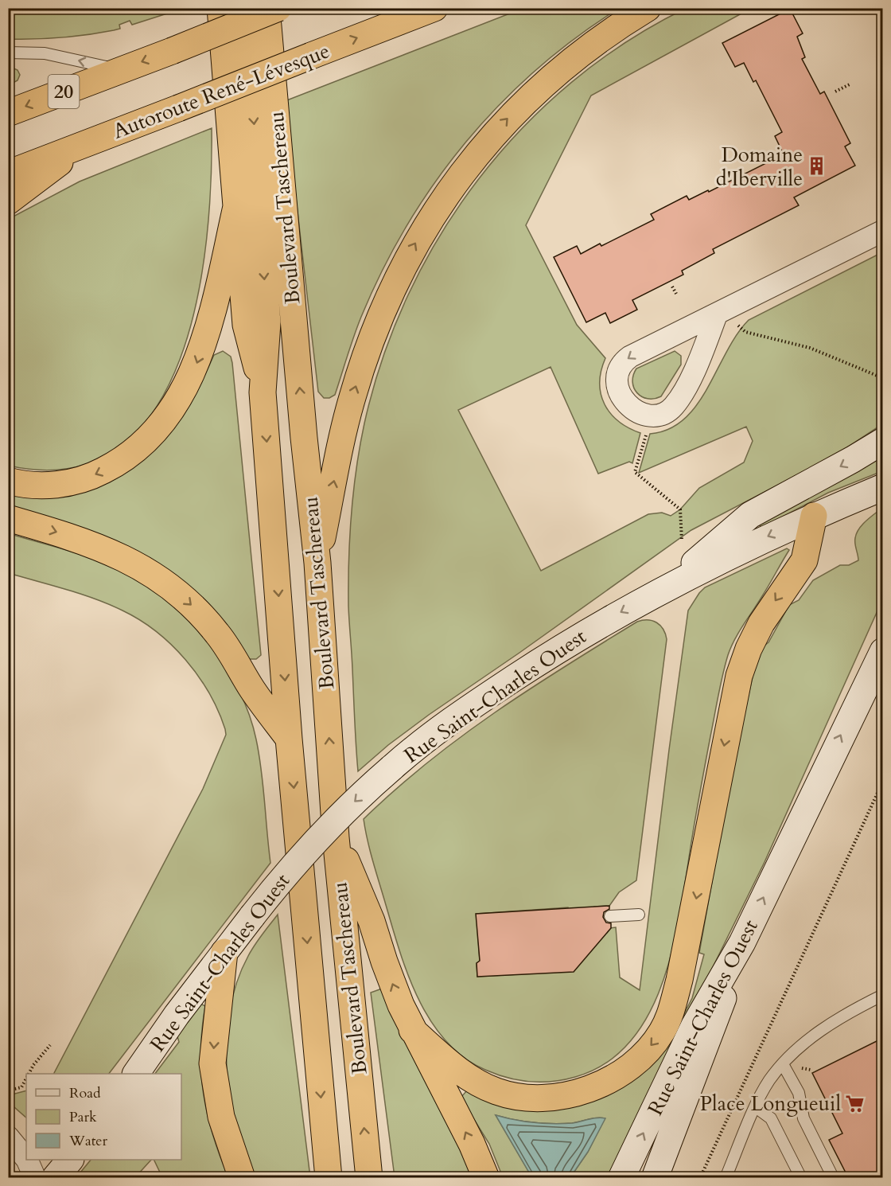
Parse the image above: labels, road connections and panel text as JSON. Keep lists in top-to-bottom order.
{
  "streets": {
    "highway": ["Autoroute René-Lévesque", "20", "Boulevard Taschereau"],
    "street": ["Rue Saint-Charles Ouest"]
  },
  "places": {
    "building": ["Domaine d'Iberville"],
    "supermarket": ["Place Longueuil"]
  },
  "legend": ["Road", "Park", "Water"]
}
